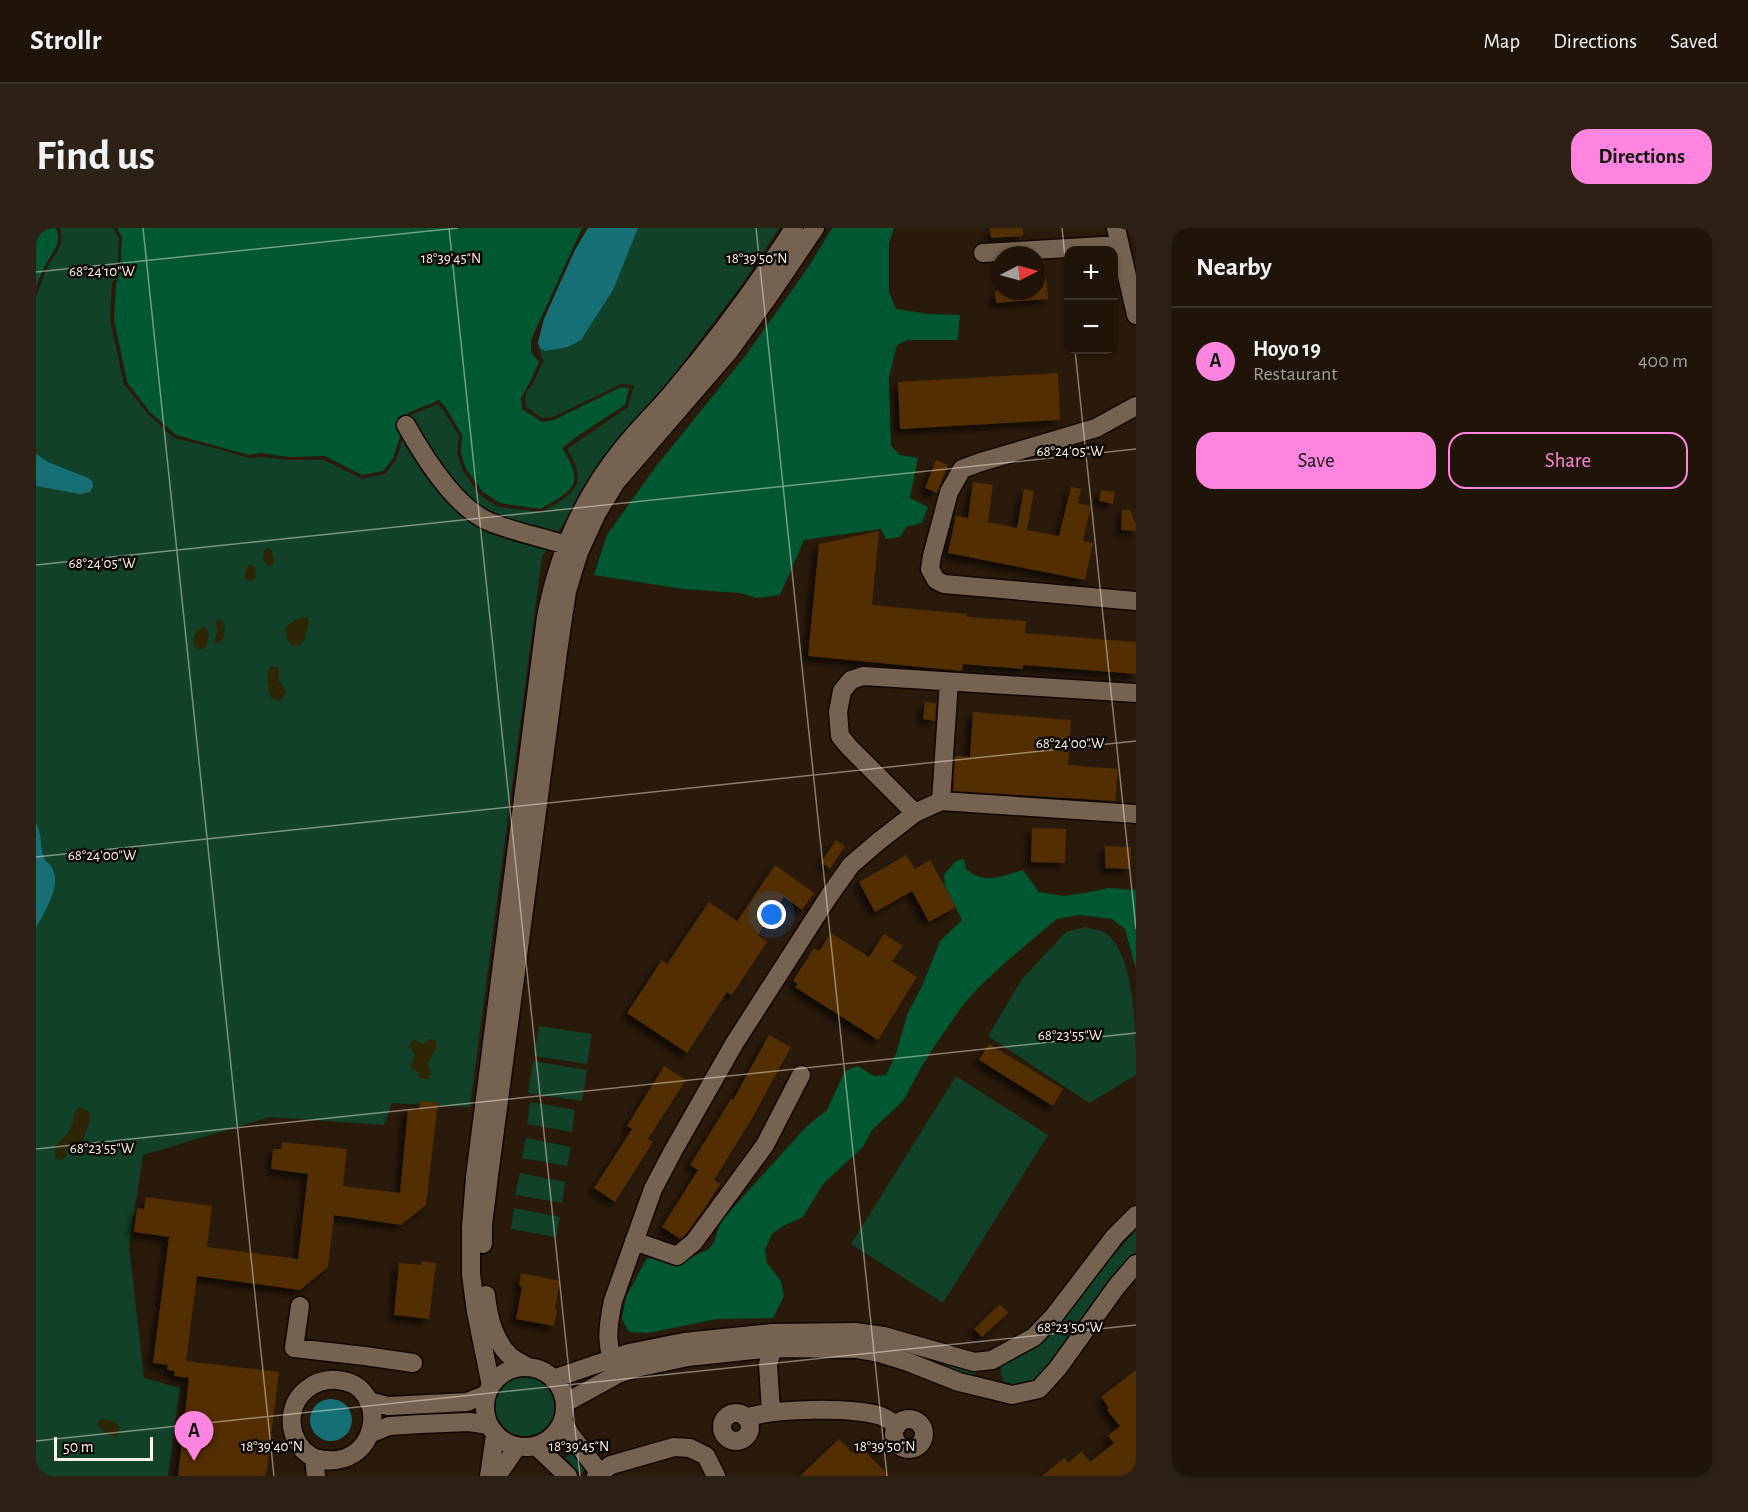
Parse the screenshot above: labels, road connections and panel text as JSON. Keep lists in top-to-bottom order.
{
  "scale_bar": "50 m",
  "north": "right",
  "page": {
    "header": "Strollr",
    "nav": ["Map", "Directions", "Saved"],
    "buttons": [
      "Directions",
      ["Save", "Share"]
    ],
    "title": "Find us",
    "heading": "Nearby",
    "map_buttons": ["+", "−"],
    "list": [
      {
        "mark": "A",
        "name": "Hoyo 19",
        "note": "Restaurant",
        "value": "400 m"
      }
    ],
    "pins": "A",
    "scale": "50 m"
  },
  "coordinates": [
    "18°39'45\"N",
    "18°39'50\"N",
    "68°24'10\"W",
    "68°24'05\"W",
    "68°24'00\"W",
    "68°23'55\"W",
    "68°23'50\"W",
    "18°39'40\"N"
  ]
}
